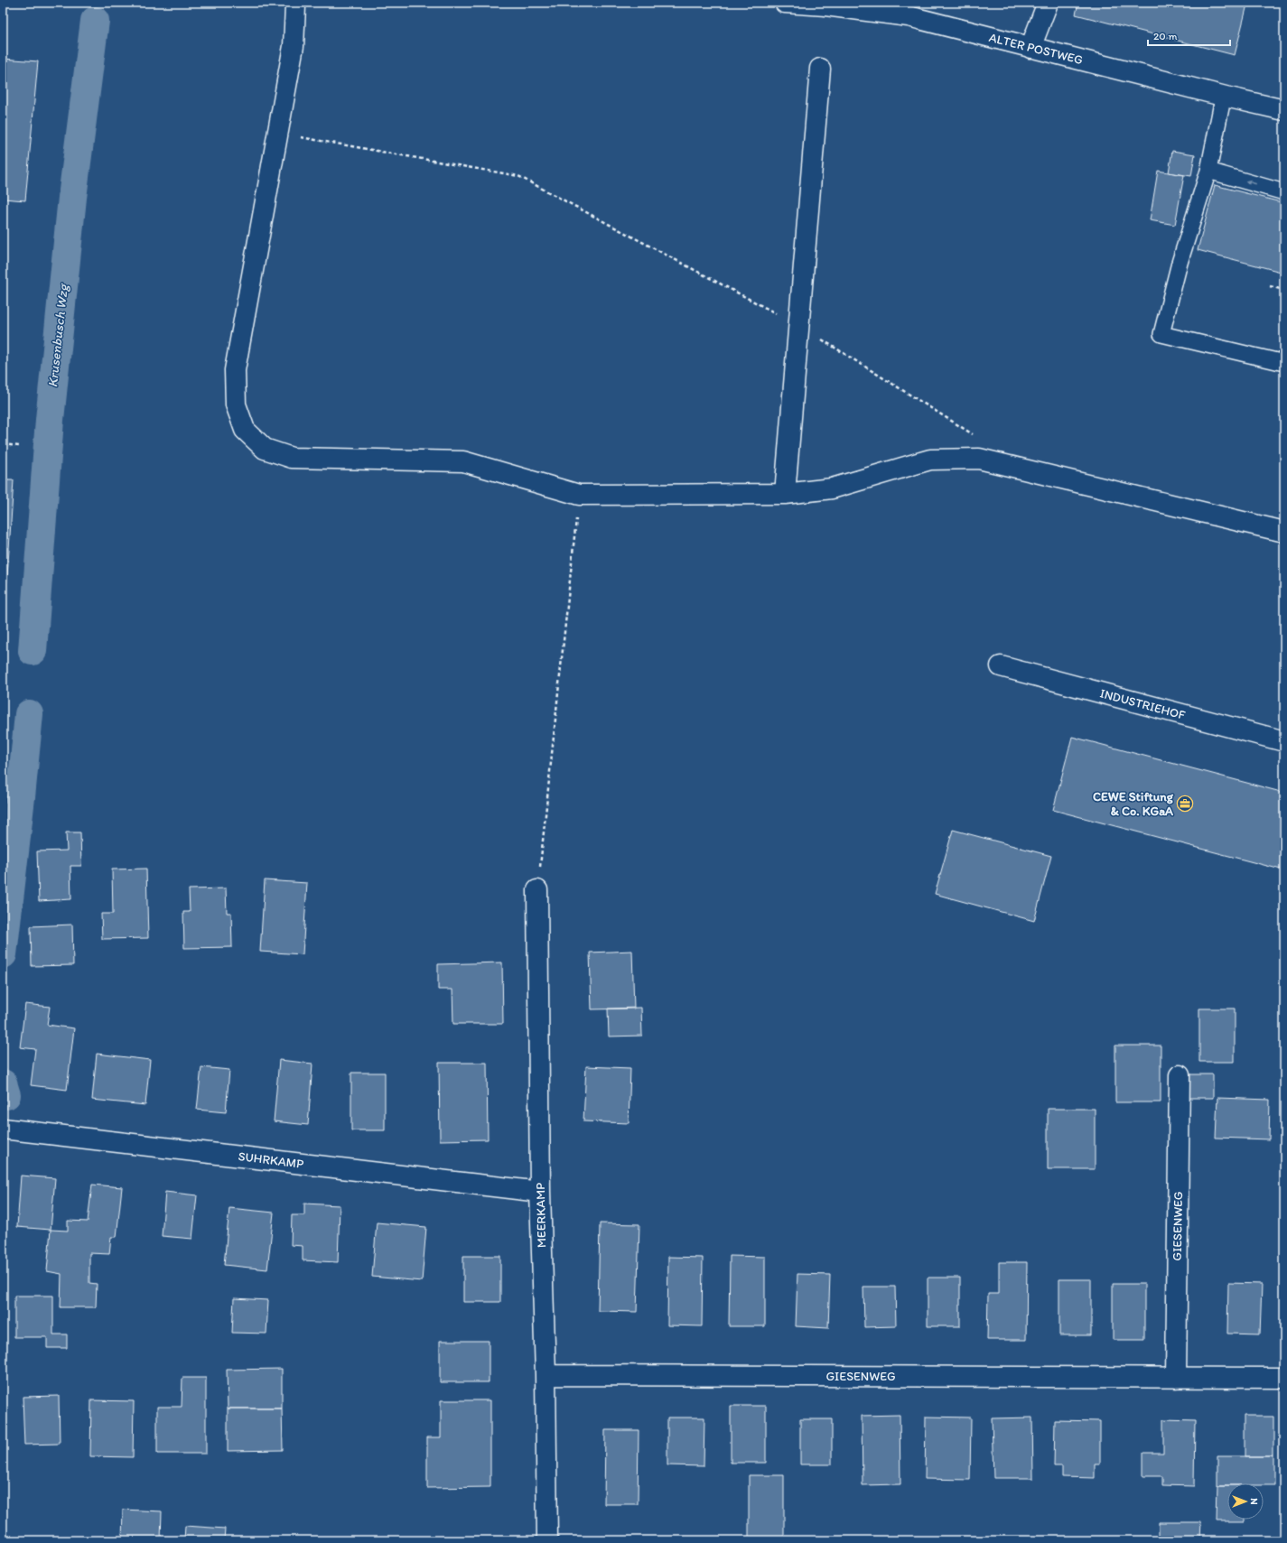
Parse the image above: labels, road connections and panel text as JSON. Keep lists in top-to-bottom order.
{
  "streets": {
    "street": [
      "ALTER POSTWEG",
      "INDUSTRIEHOF",
      "SUHRKAMP",
      "MEERKAMP",
      "GIESENWEG"
    ]
  },
  "crossings": [
    ["SUHRKAMP", "MEERKAMP"],
    ["MEERKAMP", "GIESENWEG"]
  ],
  "water": ["Krusenbusch Wzg"],
  "places": {
    "office": ["CEWE Stiftung & Co. KGaA"]
  },
  "scale_bar": "20 m",
  "north": "right"
}
